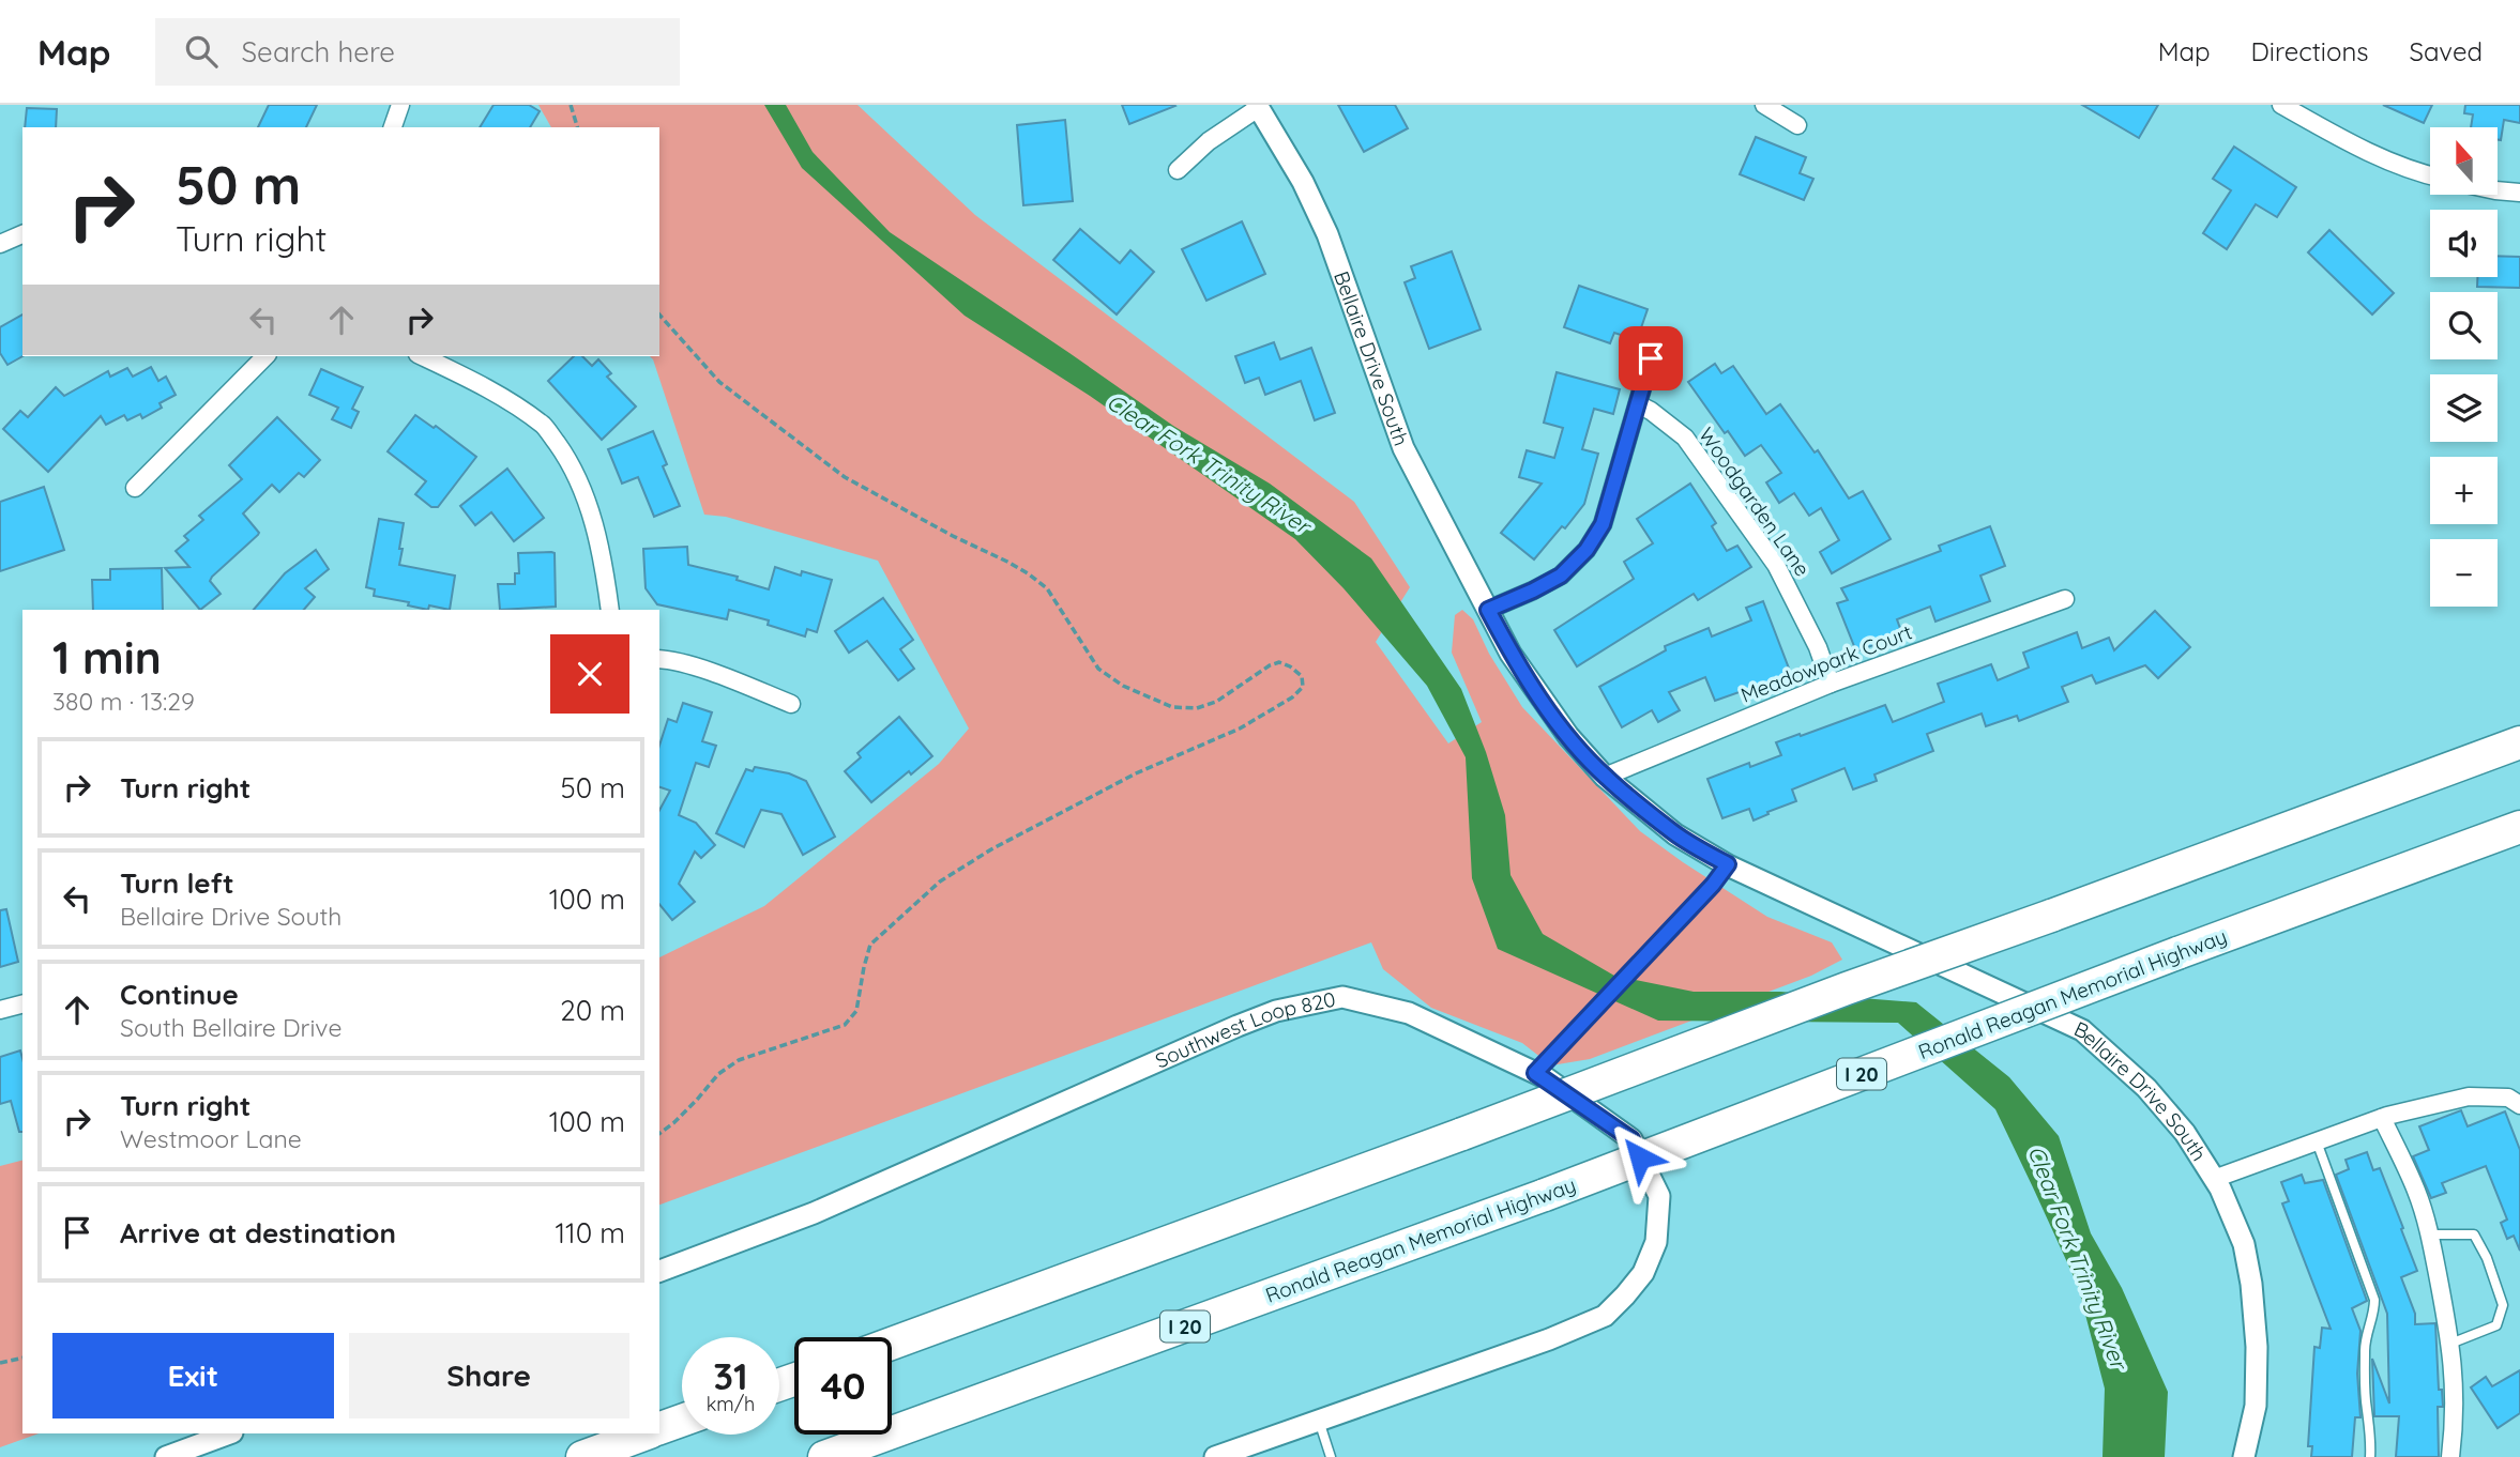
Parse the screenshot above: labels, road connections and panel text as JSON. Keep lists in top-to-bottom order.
{
  "streets": {
    "highway": ["Ronald Reagan Memorial Highway", "I 20"],
    "street": [
      "Bellaire Drive South",
      "Woodgarden Lane",
      "Meadowpark Court",
      "Southwest Loop 820"
    ]
  },
  "crossings": [
    ["Bellaire Drive South", "Meadowpark Court"],
    ["Woodgarden Lane", "Meadowpark Court"]
  ],
  "water": ["Clear Fork Trinity River"],
  "north": "top",
  "page": {
    "header": "Map",
    "search": "Search here",
    "nav": ["Map", "Directions", "Saved"],
    "map_buttons": ["+", "−"],
    "turn": ["50 m", "Turn right"],
    "heading": ["1 min", "380 m · 13:29"],
    "list": [
      {
        "name": "Turn right",
        "value": "50 m"
      },
      {
        "name": "Turn left",
        "note": "Bellaire Drive South",
        "value": "100 m"
      },
      {
        "name": "Continue",
        "note": "South Bellaire Drive",
        "value": "20 m"
      },
      {
        "name": "Turn right",
        "note": "Westmoor Lane",
        "value": "100 m"
      },
      {
        "name": "Arrive at destination",
        "value": "110 m"
      }
    ],
    "buttons": ["Exit", "Share"],
    "speed": "31 km/h",
    "limit": "40"
  }
}
